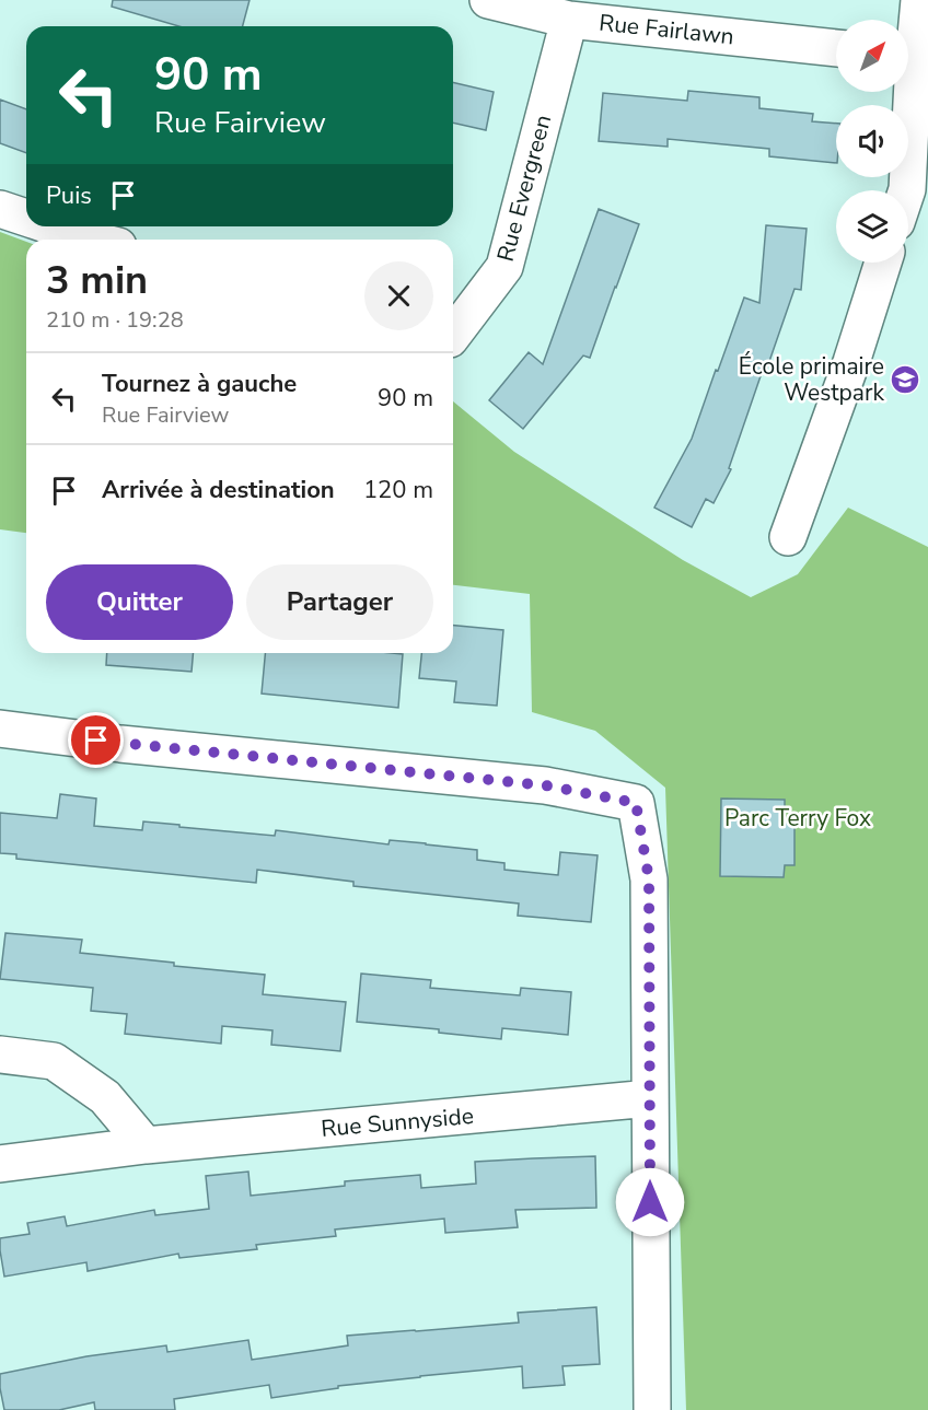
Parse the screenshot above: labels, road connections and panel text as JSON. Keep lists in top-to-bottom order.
{
  "streets": {
    "street": ["Rue Fairlawn", "Rue Evergreen", "Rue Sunnyside"]
  },
  "crossings": [
    ["Rue Fairlawn", "Rue Evergreen"]
  ],
  "parks": ["Parc Terry Fox"],
  "places": {
    "school or university": ["École primaire Westpark"]
  },
  "north": "top right",
  "page": {
    "turn": ["90 m", "Rue Fairview"],
    "then": "Puis",
    "heading": ["3 min", "210 m · 19:28"],
    "list": [
      {
        "name": "Tournez à gauche",
        "note": "Rue Fairview",
        "value": "90 m"
      },
      {
        "name": "Arrivée à destination",
        "value": "120 m"
      }
    ],
    "buttons": ["Quitter", "Partager"]
  }
}
